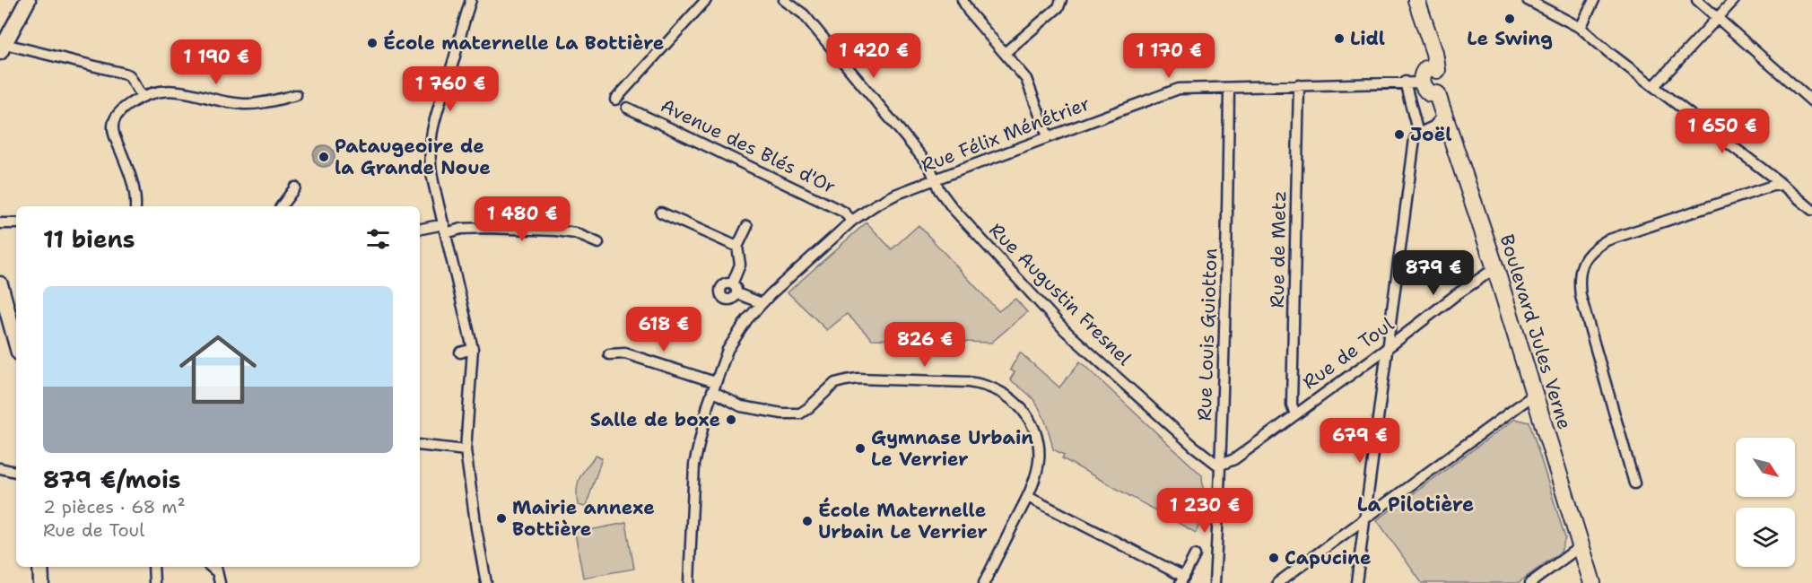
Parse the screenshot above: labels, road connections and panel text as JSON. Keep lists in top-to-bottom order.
{
  "streets": {
    "main road": ["Boulevard Jules Verne"],
    "street": [
      "Rue Félix Ménétrier",
      "Avenue des Blés d'Or",
      "Rue de Metz",
      "Rue Augustin Fresnel",
      "Rue Louis Guiotton",
      "Rue de Toul"
    ]
  },
  "crossings": [
    ["Rue Félix Ménétrier", "Avenue des Blés d'Or"],
    ["Rue Félix Ménétrier", "Rue de Metz"],
    ["Rue Félix Ménétrier", "Rue Augustin Fresnel"],
    ["Rue Félix Ménétrier", "Boulevard Jules Verne"],
    ["Rue Félix Ménétrier", "Rue Louis Guiotton"],
    ["Rue de Metz", "Rue de Toul"],
    ["Rue Augustin Fresnel", "Rue Louis Guiotton"],
    ["Rue Augustin Fresnel", "Rue de Toul"],
    ["Boulevard Jules Verne", "Rue de Toul"],
    ["Rue Louis Guiotton", "Rue de Toul"]
  ],
  "districts": ["La Pilotière"],
  "places": [
    "Le Swing",
    "Lidl",
    "École maternelle La Bottière",
    "Joël",
    "Pataugeoire de la Grande Noue",
    "Salle de boxe",
    "Gymnase Urbain Le Verrier",
    "Mairie annexe Bottière",
    "École Maternelle Urbain Le Verrier",
    "Capucine"
  ],
  "north": "bottom right",
  "page": {
    "price": [
      "1 420 €",
      "1 170 €",
      "1 190 €",
      "1 760 €",
      "1 650 €",
      "1 480 €",
      "879 €",
      "618 €",
      "826 €",
      "679 €",
      "1 230 €"
    ],
    "heading": "11 biens",
    "list": [
      {
        "name": "879 €/mois",
        "note": "2 pièces · 68 m² · Rue de Toul"
      }
    ]
  }
}
